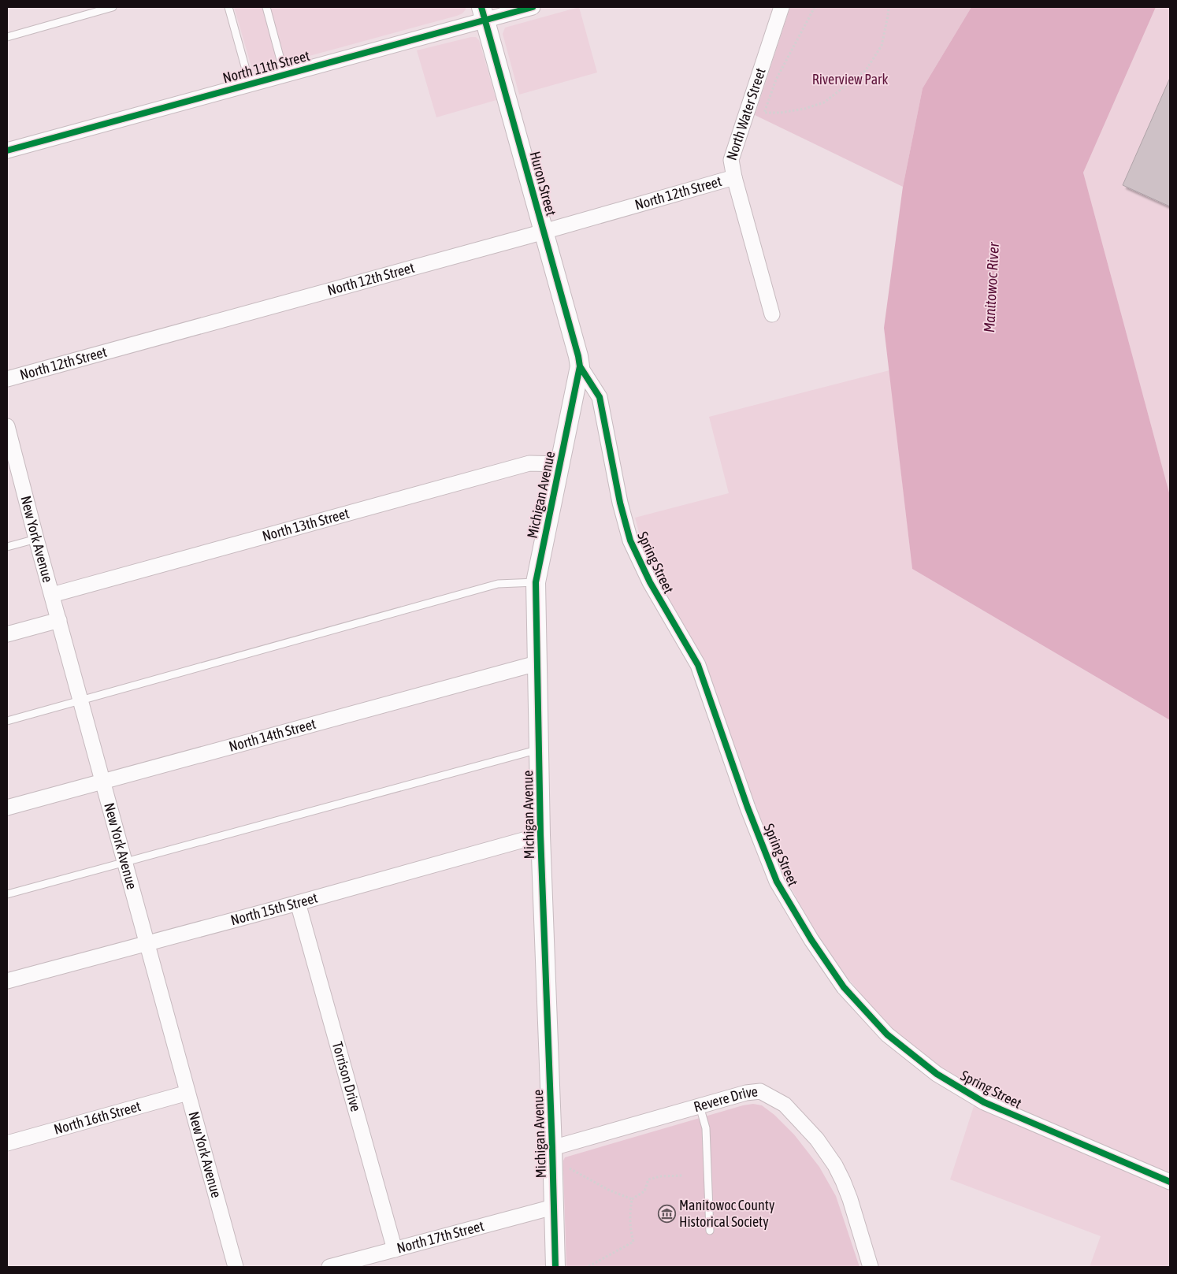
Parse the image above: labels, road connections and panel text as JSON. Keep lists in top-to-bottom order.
{
  "streets": {
    "street": [
      "North 11th Street",
      "North Water Street",
      "Huron Street",
      "North 12th Street",
      "Michigan Avenue",
      "North 13th Street",
      "New York Avenue",
      "Spring Street",
      "North 14th Street",
      "North 15th Street",
      "Torrison Drive",
      "Revere Drive",
      "North 16th Street",
      "North 17th Street"
    ]
  },
  "crossings": [
    ["North 11th Street", "Huron Street"],
    ["North Water Street", "North 12th Street"],
    ["Huron Street", "North 12th Street"],
    ["Huron Street", "Michigan Avenue"],
    ["Huron Street", "Spring Street"],
    ["Michigan Avenue", "North 13th Street"],
    ["Michigan Avenue", "Spring Street"],
    ["Michigan Avenue", "North 14th Street"],
    ["Michigan Avenue", "North 15th Street"],
    ["Michigan Avenue", "Revere Drive"],
    ["Michigan Avenue", "North 17th Street"],
    ["North 13th Street", "New York Avenue"],
    ["New York Avenue", "North 14th Street"],
    ["New York Avenue", "North 15th Street"],
    ["New York Avenue", "North 16th Street"],
    ["North 15th Street", "Torrison Drive"],
    ["Torrison Drive", "North 17th Street"]
  ],
  "water": ["Manitowoc River"],
  "parks": ["Riverview Park"],
  "places": {
    "museum": ["Manitowoc County Historical Society"]
  }
}
